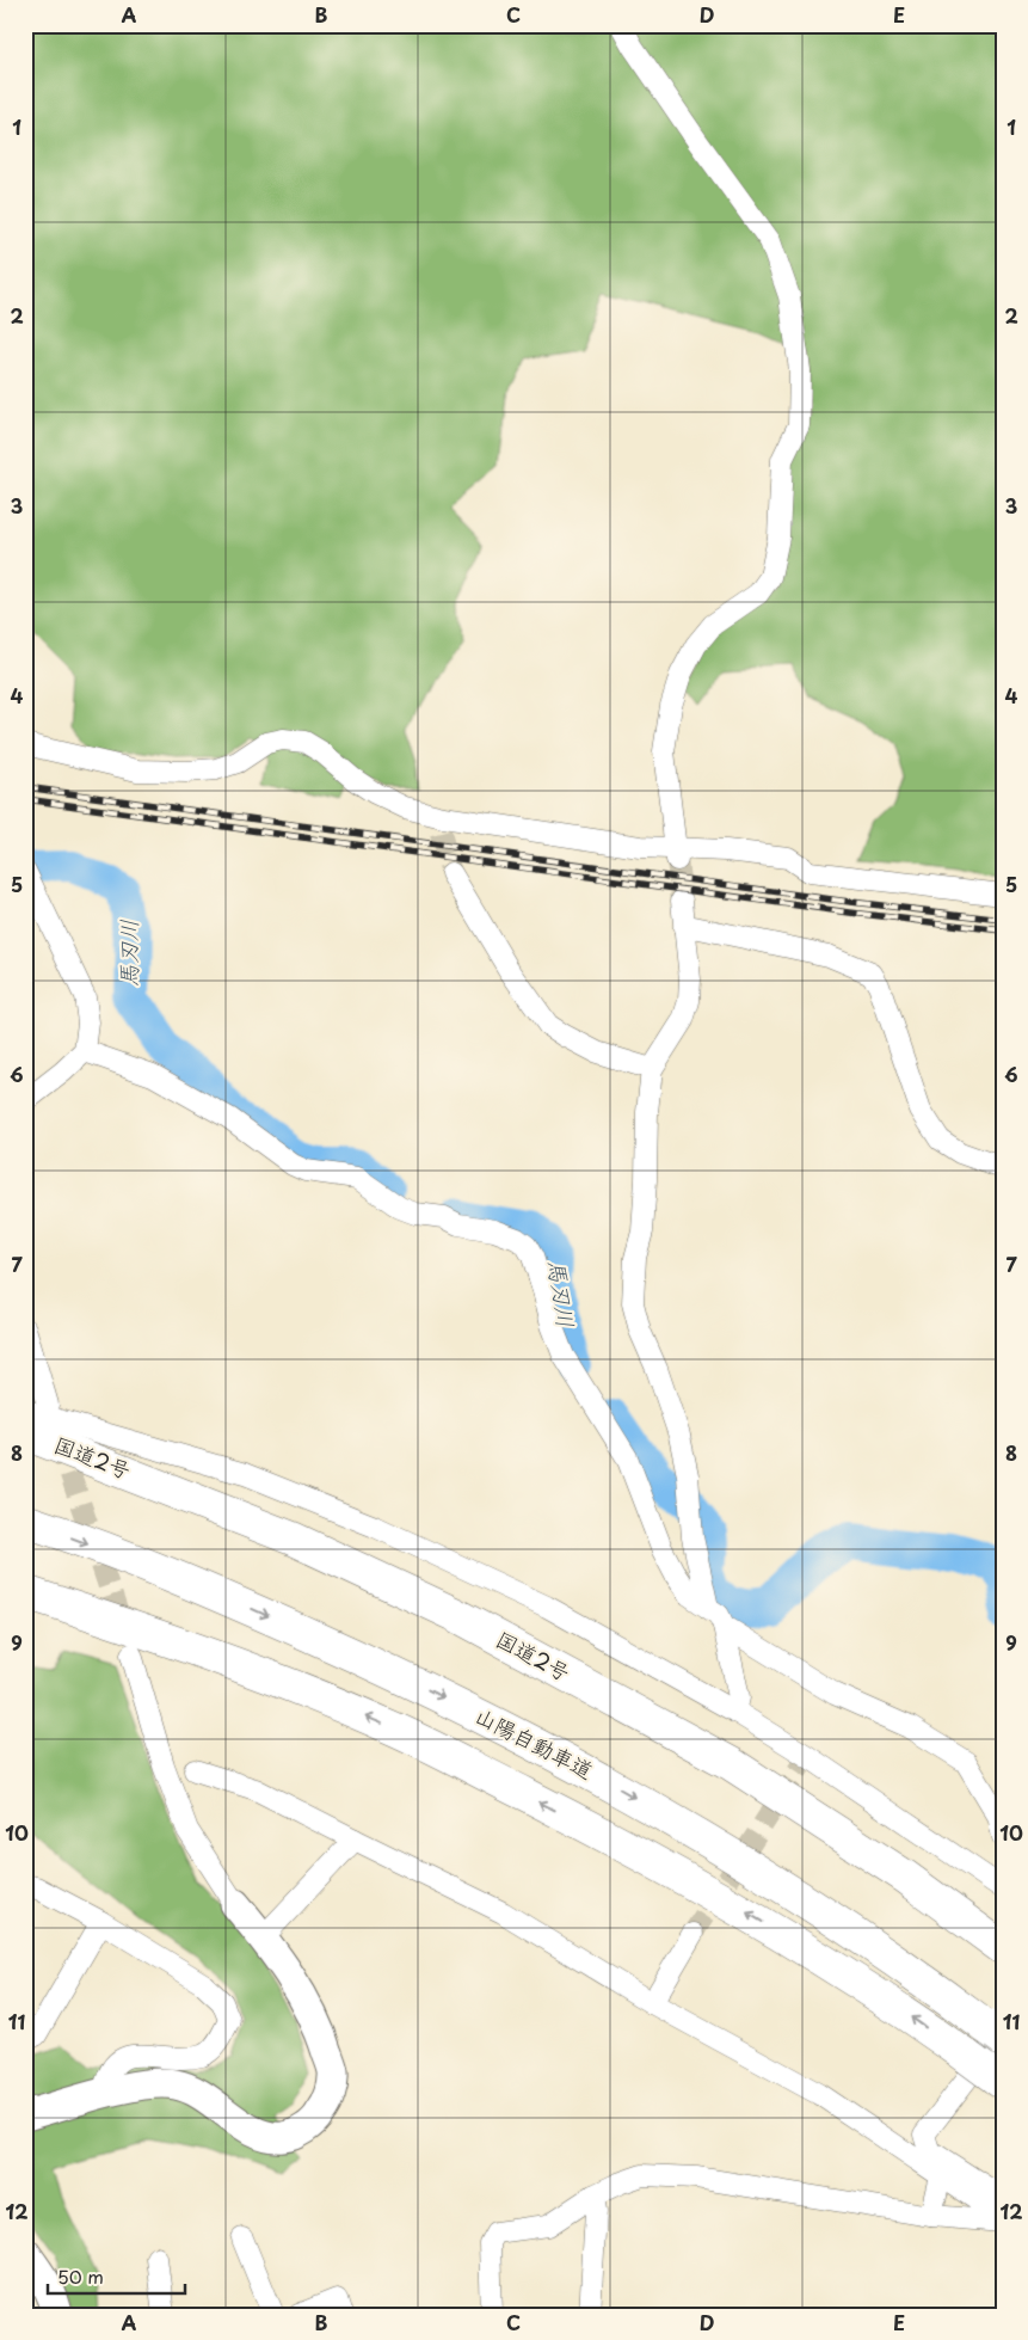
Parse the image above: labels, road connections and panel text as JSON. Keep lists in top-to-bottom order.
{
  "streets": {
    "highway": ["国道2号", "山陽自動車道"]
  },
  "water": ["馬刃川"],
  "scale_bar": "50 m",
  "grid": {
    "columns": [
      "A",
      "B",
      "C",
      "D",
      "E"
    ],
    "rows": [
      "1",
      "2",
      "3",
      "4",
      "5",
      "6",
      "7",
      "8",
      "9",
      "10",
      "11",
      "12"
    ]
  }
}
